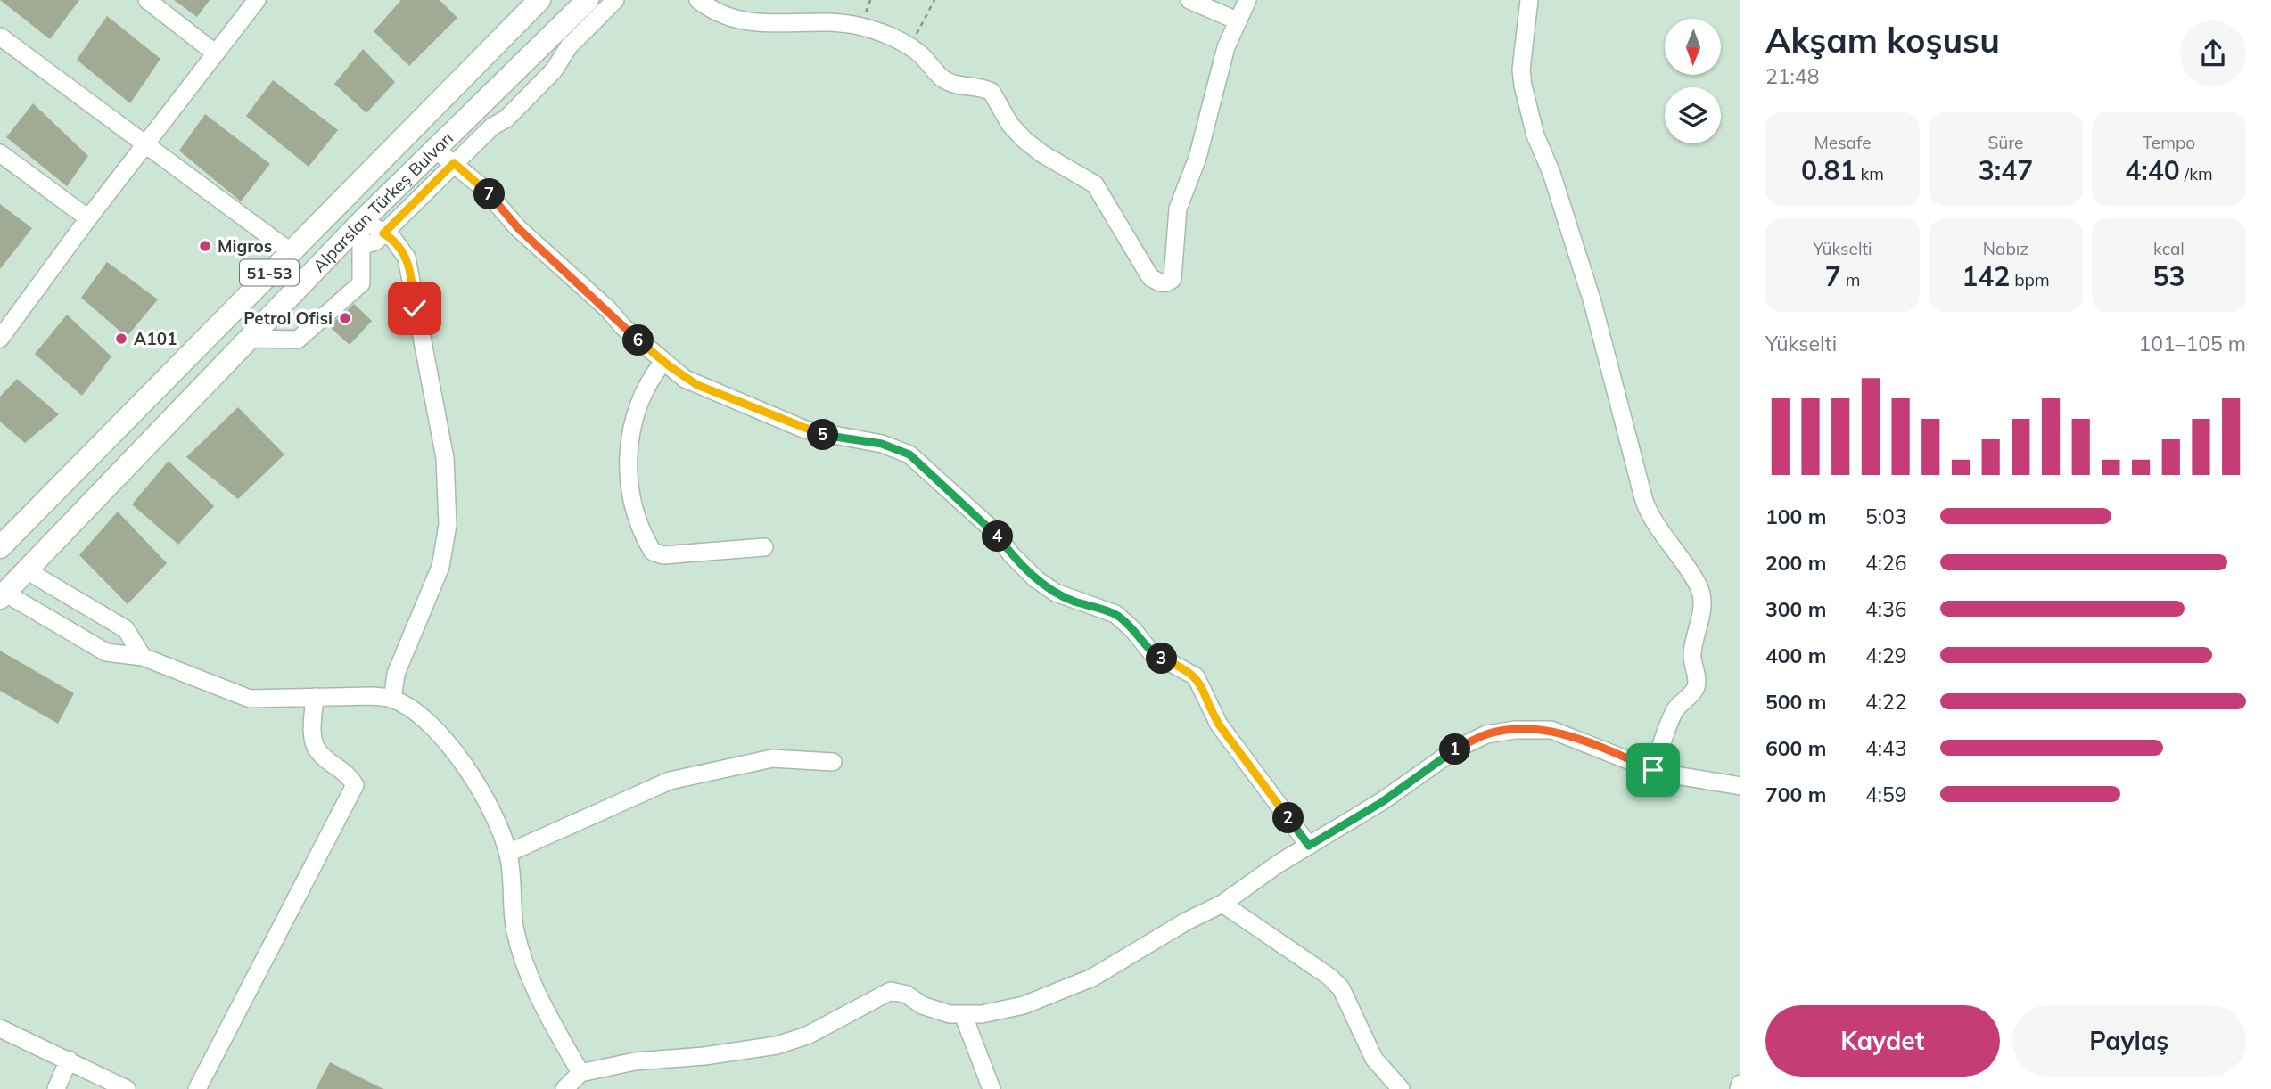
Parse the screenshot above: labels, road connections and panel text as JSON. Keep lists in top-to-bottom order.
{
  "streets": {
    "main road": ["Alparslan Türkeş Bulvarı", "51-53"]
  },
  "places": ["Migros", "Petrol Ofisi", "A101"],
  "north": "bottom",
  "page": {
    "heading": ["Akşam koşusu", "21:48"],
    "stats": [
      ["Mesafe", "0.81 km"],
      ["Süre", "3:47"],
      ["Tempo", "4:40 /km"],
      ["Yükselti", "7 m"],
      ["Nabız", "142 bpm"],
      ["kcal", "53"]
    ],
    "pins": [
      "7",
      "6",
      "5",
      "4",
      "3",
      "1",
      "2"
    ],
    "chart": ["Yükselti", "101–105 m"],
    "list": [
      {
        "name": "100 m",
        "note": "5:03"
      },
      {
        "name": "200 m",
        "note": "4:26"
      },
      {
        "name": "300 m",
        "note": "4:36"
      },
      {
        "name": "400 m",
        "note": "4:29"
      },
      {
        "name": "500 m",
        "note": "4:22"
      },
      {
        "name": "600 m",
        "note": "4:43"
      },
      {
        "name": "700 m",
        "note": "4:59"
      }
    ],
    "buttons": ["Kaydet", "Paylaş"]
  }
}
